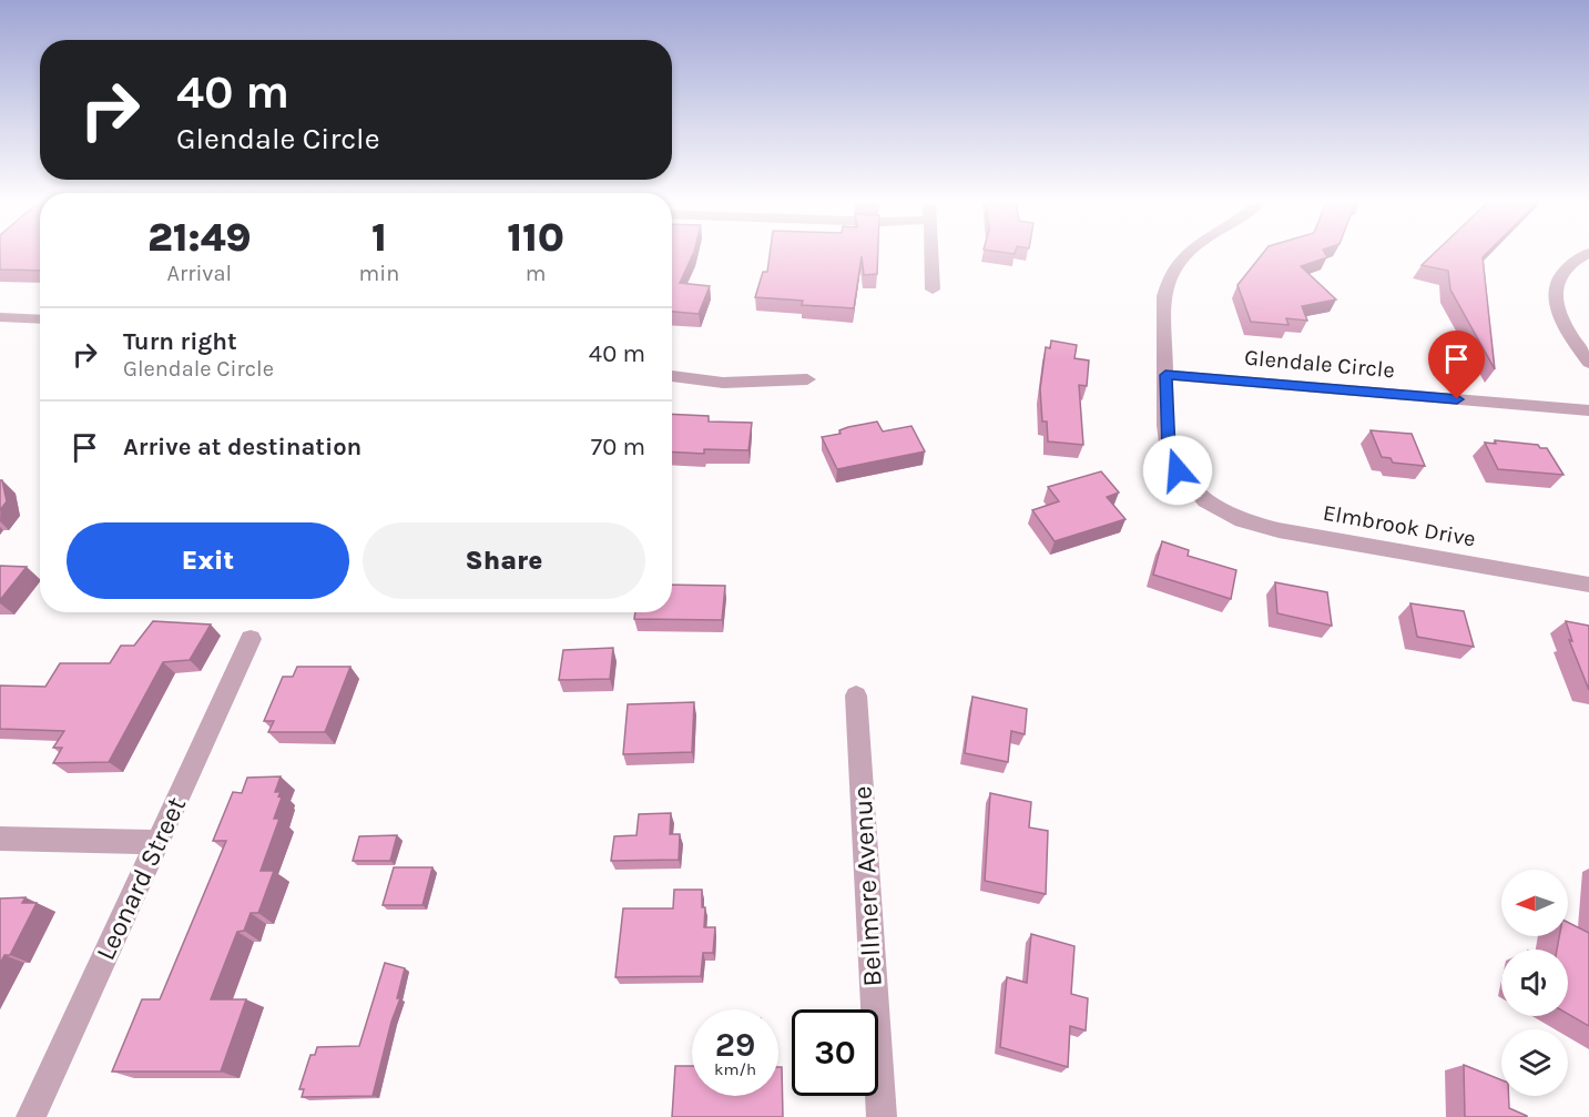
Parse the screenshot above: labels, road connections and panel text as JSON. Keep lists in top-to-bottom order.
{
  "streets": {
    "street": [
      "Glendale Circle",
      "Elmbrook Drive",
      "Leonard Street",
      "Bellmere Avenue"
    ]
  },
  "crossings": [
    ["Glendale Circle", "Elmbrook Drive"]
  ],
  "north": "left",
  "page": {
    "turn": ["40 m", "Glendale Circle"],
    "eta": [
      "21:49",
      "Arrival",
      "1",
      "min",
      "110",
      "m"
    ],
    "list": [
      {
        "name": "Turn right",
        "note": "Glendale Circle",
        "value": "40 m"
      },
      {
        "name": "Arrive at destination",
        "value": "70 m"
      }
    ],
    "buttons": ["Exit", "Share"],
    "speed": "29 km/h",
    "limit": "30"
  }
}
